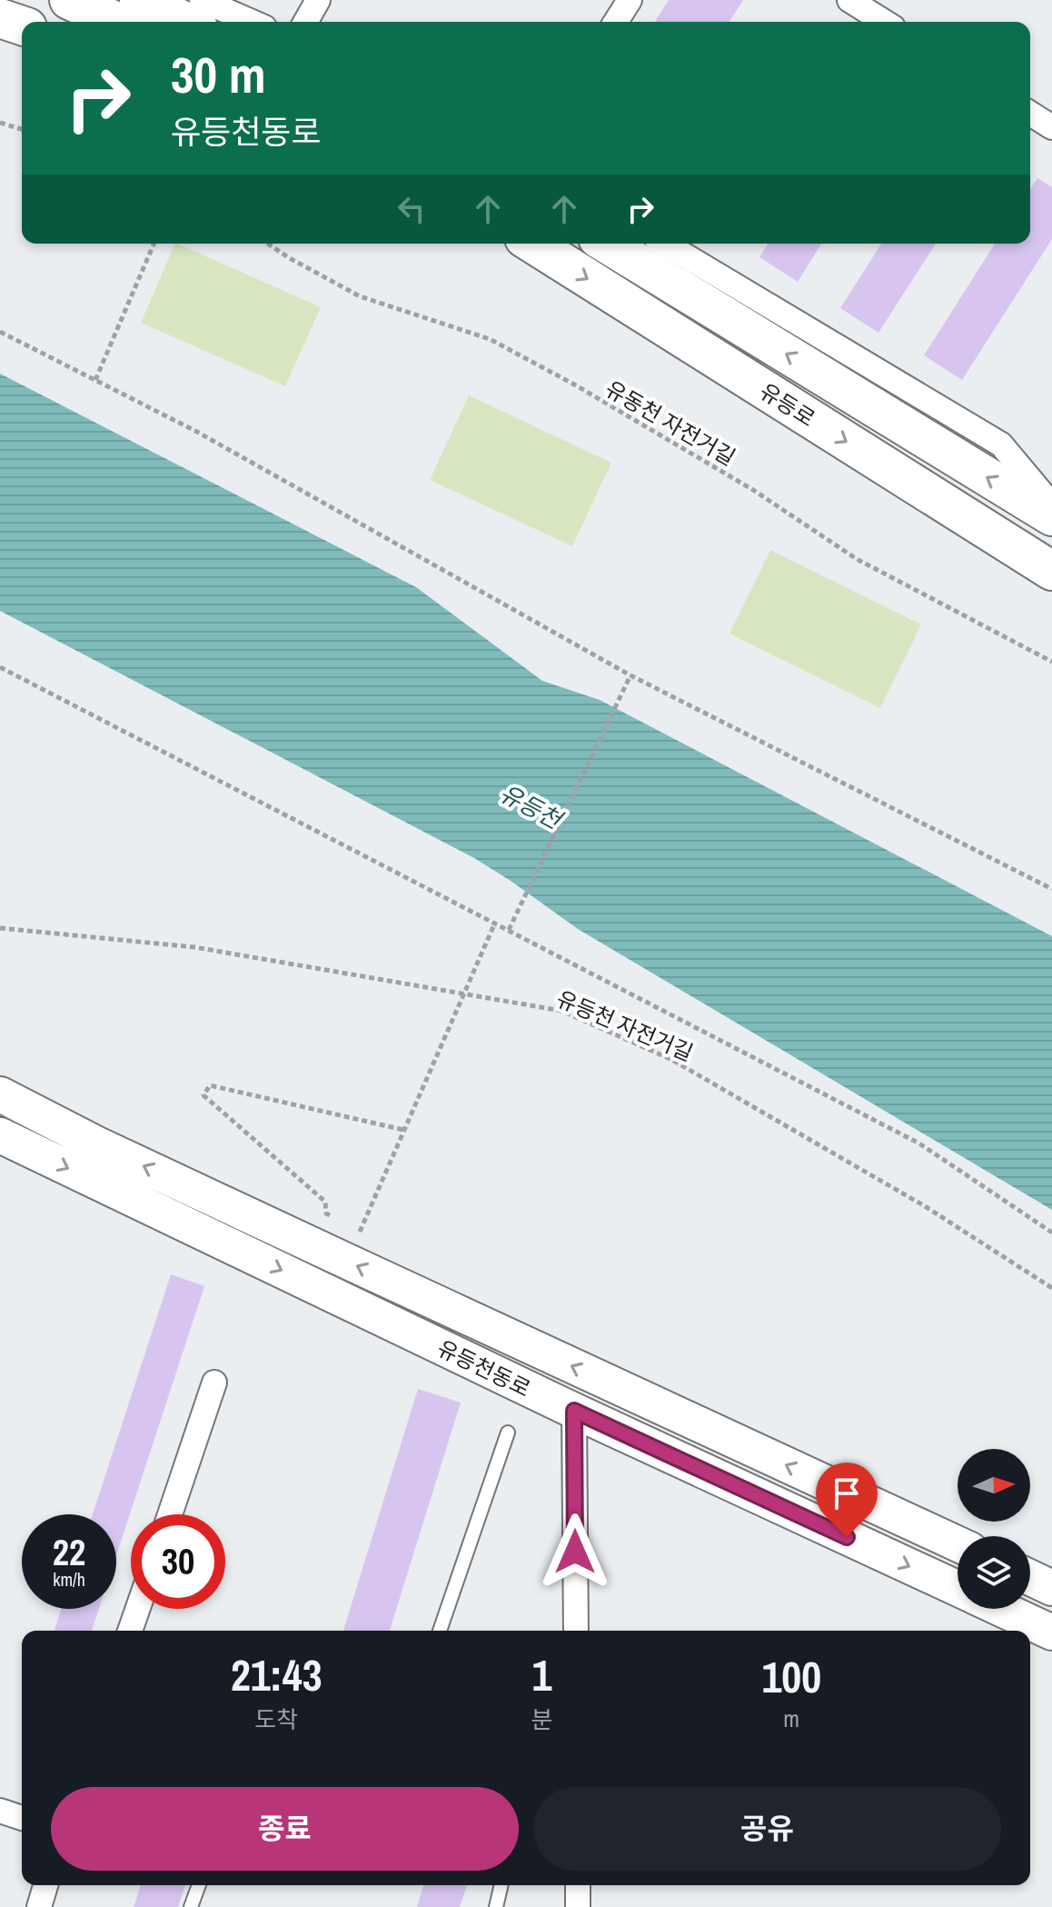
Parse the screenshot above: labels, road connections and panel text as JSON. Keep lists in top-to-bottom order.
{
  "streets": {
    "main road": ["유등로", "유등천동로"],
    "path": ["유동천 자전거길", "유등천 자전거길"]
  },
  "water": ["유등천"],
  "north": "right",
  "page": {
    "turn": ["30 m", "유등천동로"],
    "speed": "22 km/h",
    "limit": "30",
    "eta": [
      "21:43",
      "도착",
      "1",
      "분",
      "100",
      "m"
    ],
    "buttons": ["종료", "공유"]
  }
}
